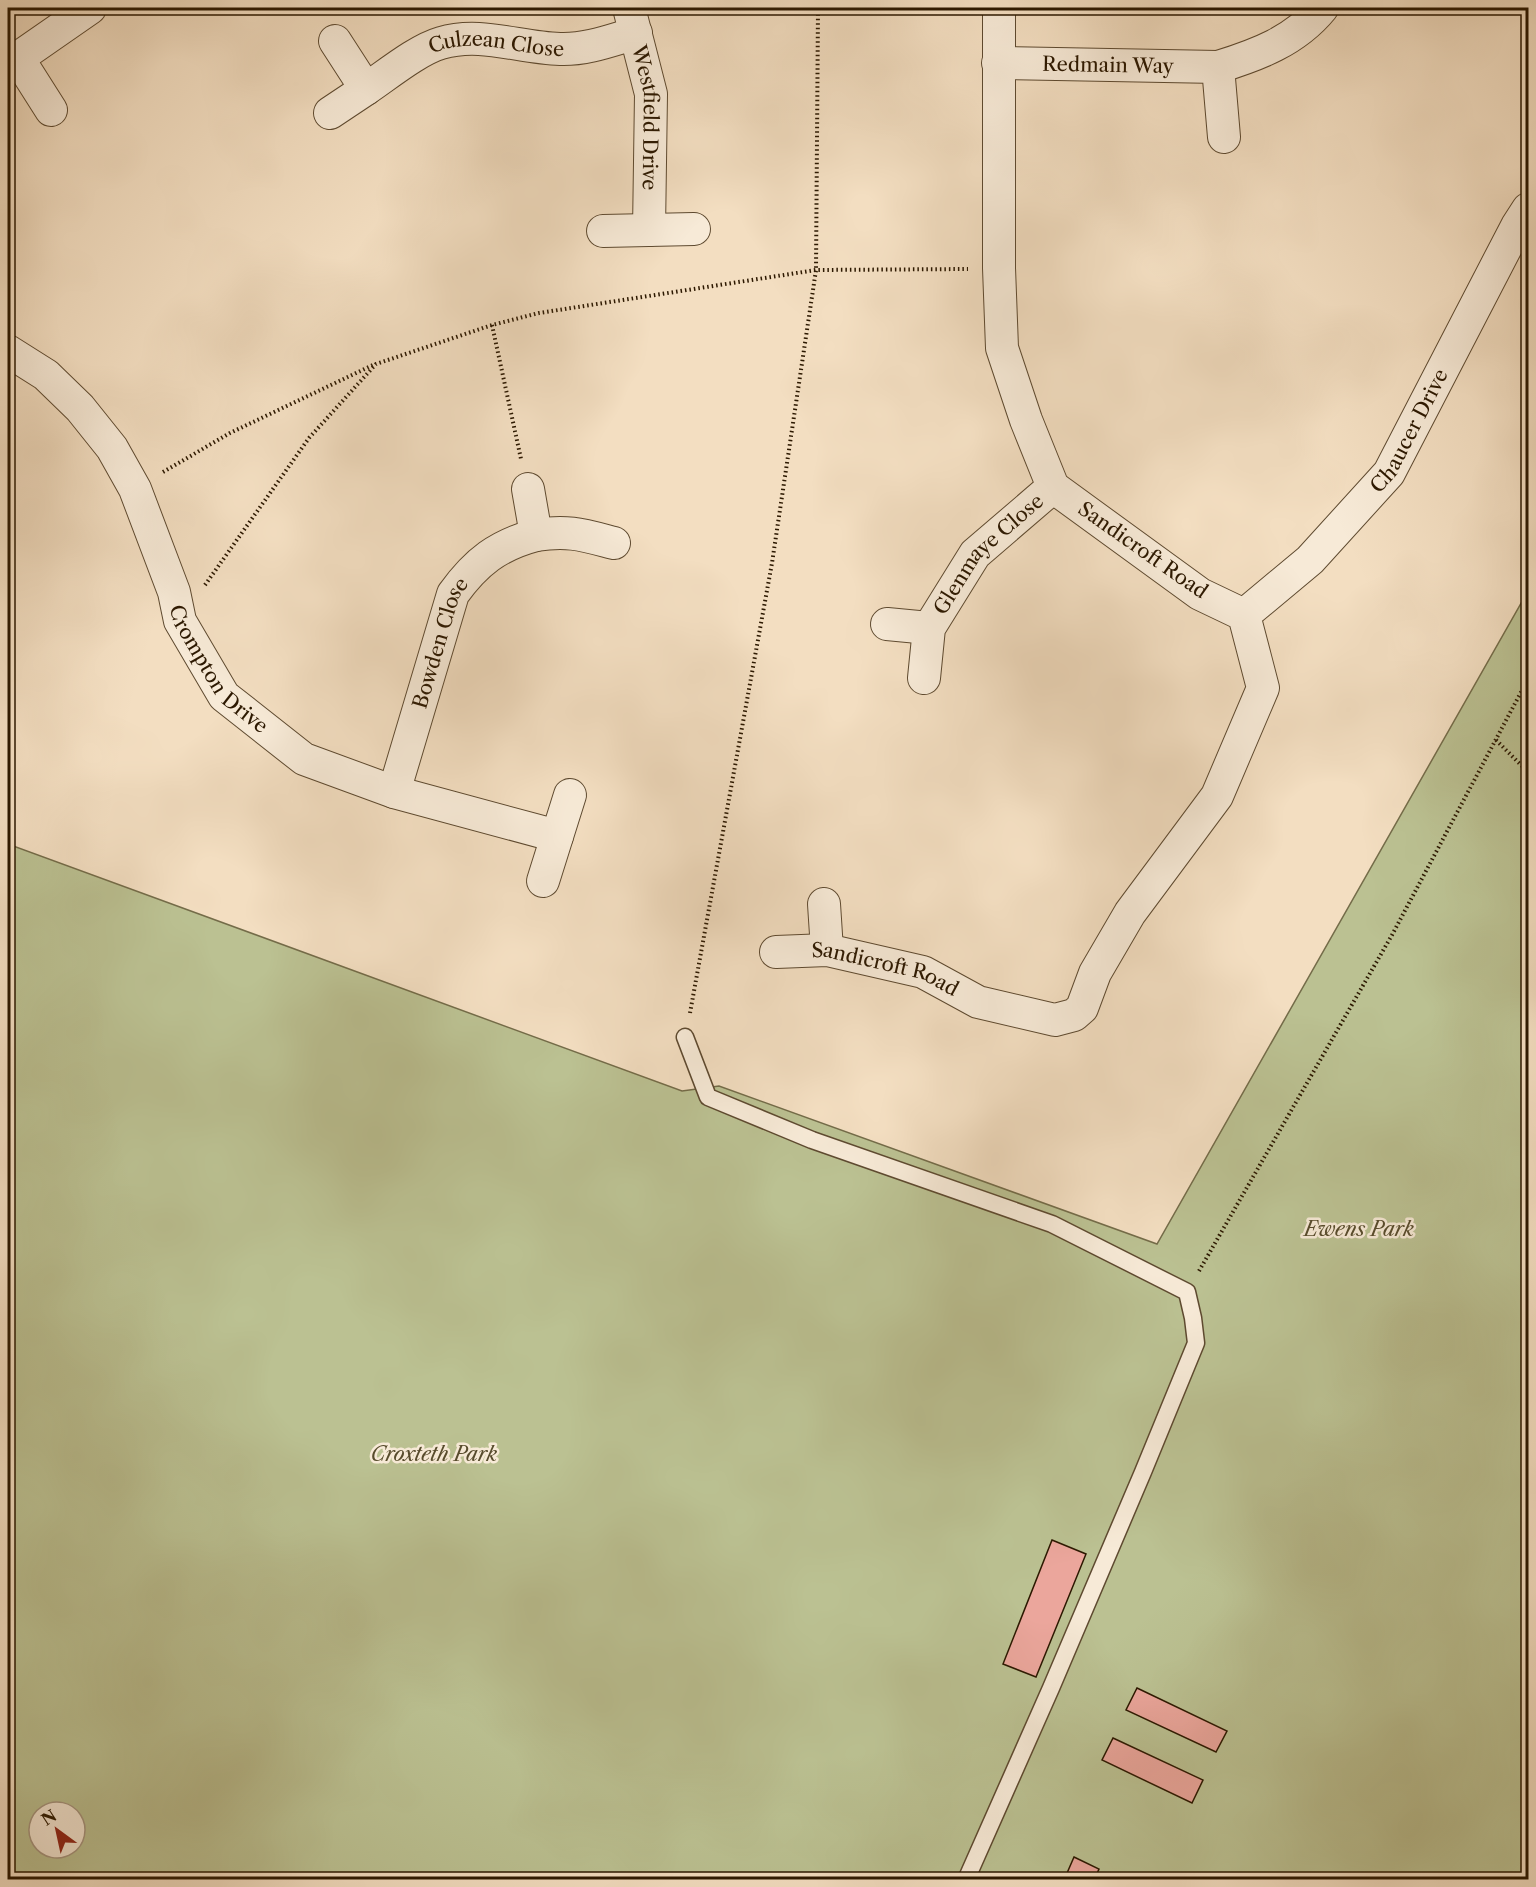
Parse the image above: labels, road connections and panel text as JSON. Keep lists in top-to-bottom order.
{
  "streets": {
    "street": [
      "Culzean Close",
      "Redmain Way",
      "Westfield Drive",
      "Chaucer Drive",
      "Sandicroft Road",
      "Glenmaye Close",
      "Bowden Close",
      "Crompton Drive"
    ]
  },
  "crossings": [
    ["Culzean Close", "Westfield Drive"],
    ["Chaucer Drive", "Sandicroft Road"],
    ["Sandicroft Road", "Glenmaye Close"],
    ["Bowden Close", "Crompton Drive"]
  ],
  "parks": ["Ewens Park", "Croxteth Park"],
  "north": "top left"
}
